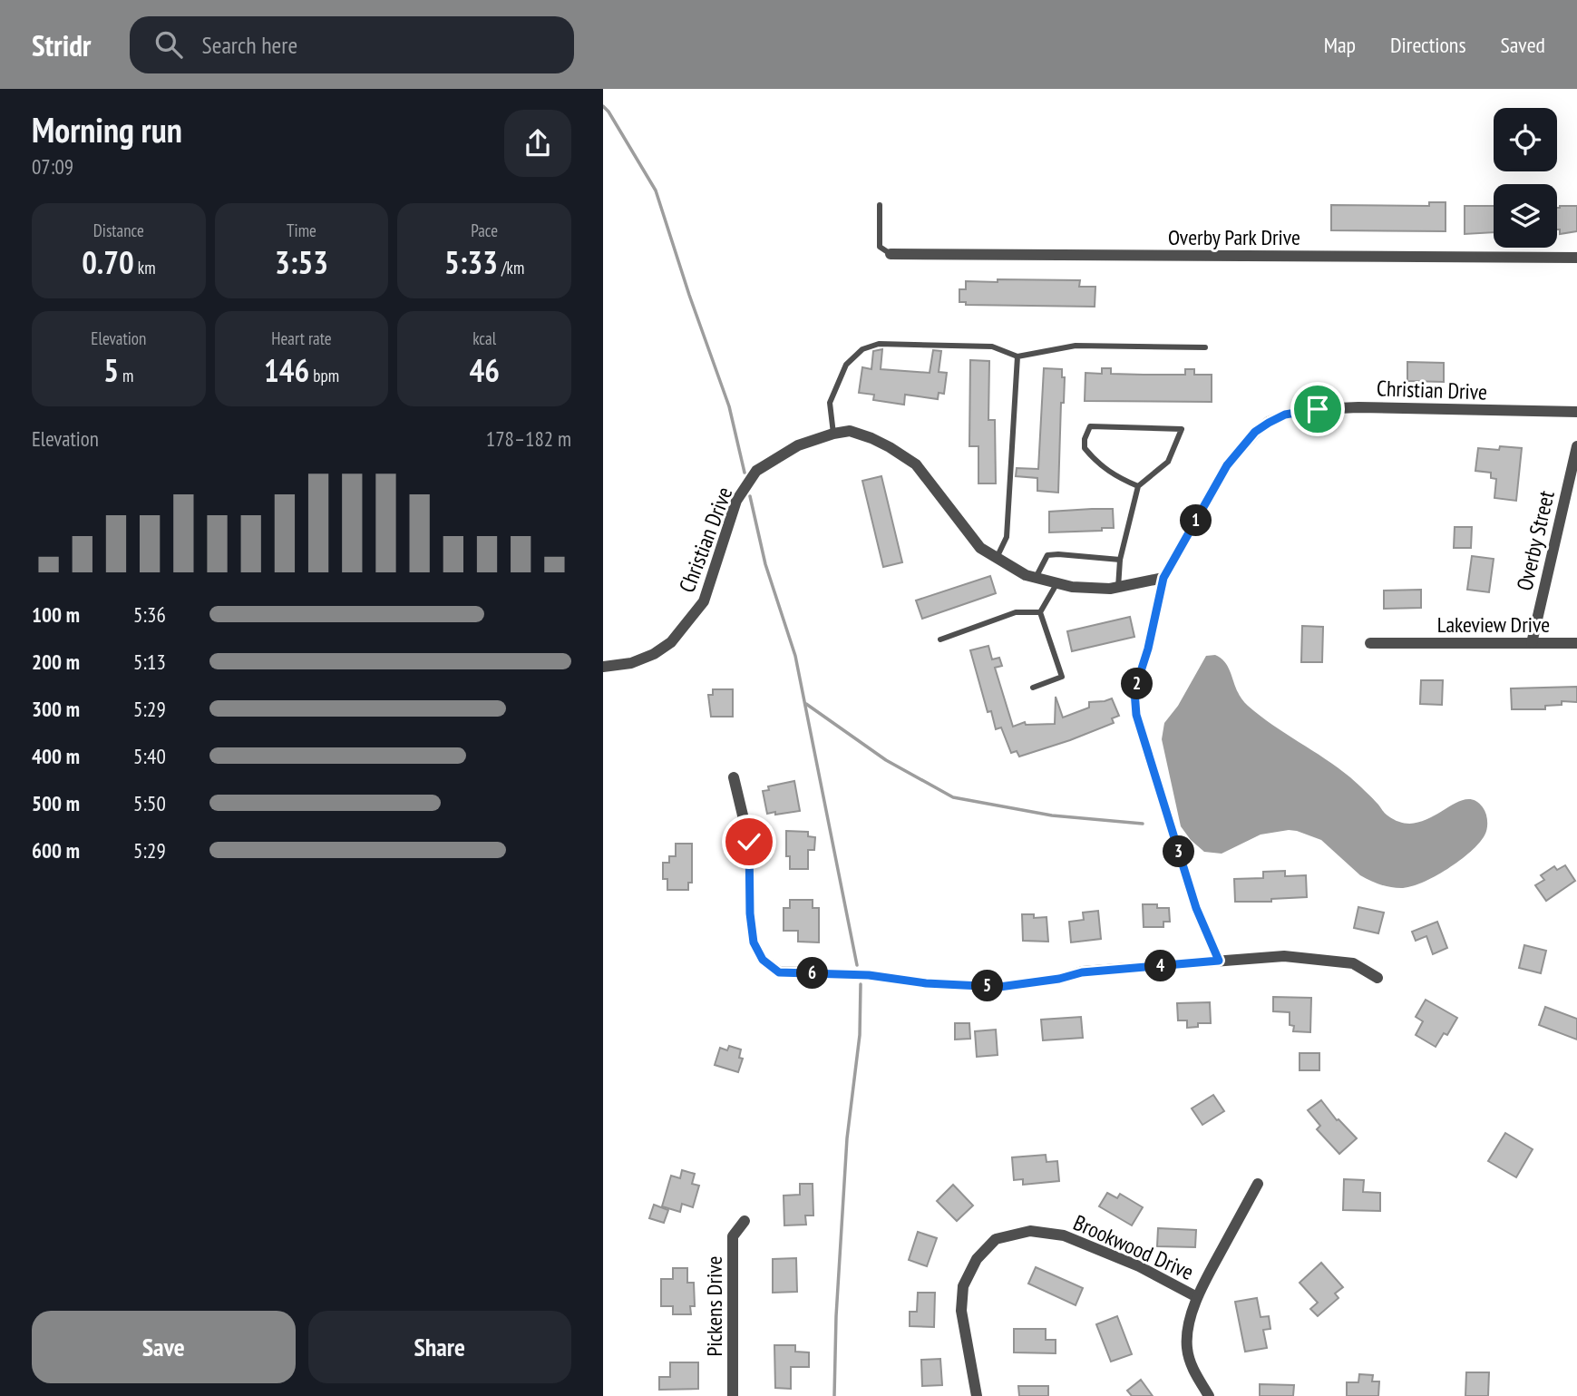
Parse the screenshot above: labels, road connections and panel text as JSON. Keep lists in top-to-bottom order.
{
  "streets": {
    "street": [
      "Overby Park Drive",
      "Christian Drive",
      "Overby Street",
      "Lakeview Drive",
      "Brookwood Drive",
      "Pickens Drive"
    ]
  },
  "crossings": [
    ["Overby Street", "Lakeview Drive"]
  ],
  "page": {
    "header": "Stridr",
    "search": "Search here",
    "nav": ["Map", "Directions", "Saved"],
    "heading": ["Morning run", "07:09"],
    "stats": [
      ["Distance", "0.70 km"],
      ["Time", "3:53"],
      ["Pace", "5:33 /km"],
      ["Elevation", "5 m"],
      ["Heart rate", "146 bpm"],
      ["kcal", "46"]
    ],
    "chart": ["Elevation", "178–182 m"],
    "pins": [
      "1",
      "2",
      "3",
      "4",
      "6",
      "5"
    ],
    "list": [
      {
        "name": "100 m",
        "note": "5:36"
      },
      {
        "name": "200 m",
        "note": "5:13"
      },
      {
        "name": "300 m",
        "note": "5:29"
      },
      {
        "name": "400 m",
        "note": "5:40"
      },
      {
        "name": "500 m",
        "note": "5:50"
      },
      {
        "name": "600 m",
        "note": "5:29"
      }
    ],
    "buttons": ["Save", "Share"]
  }
}
